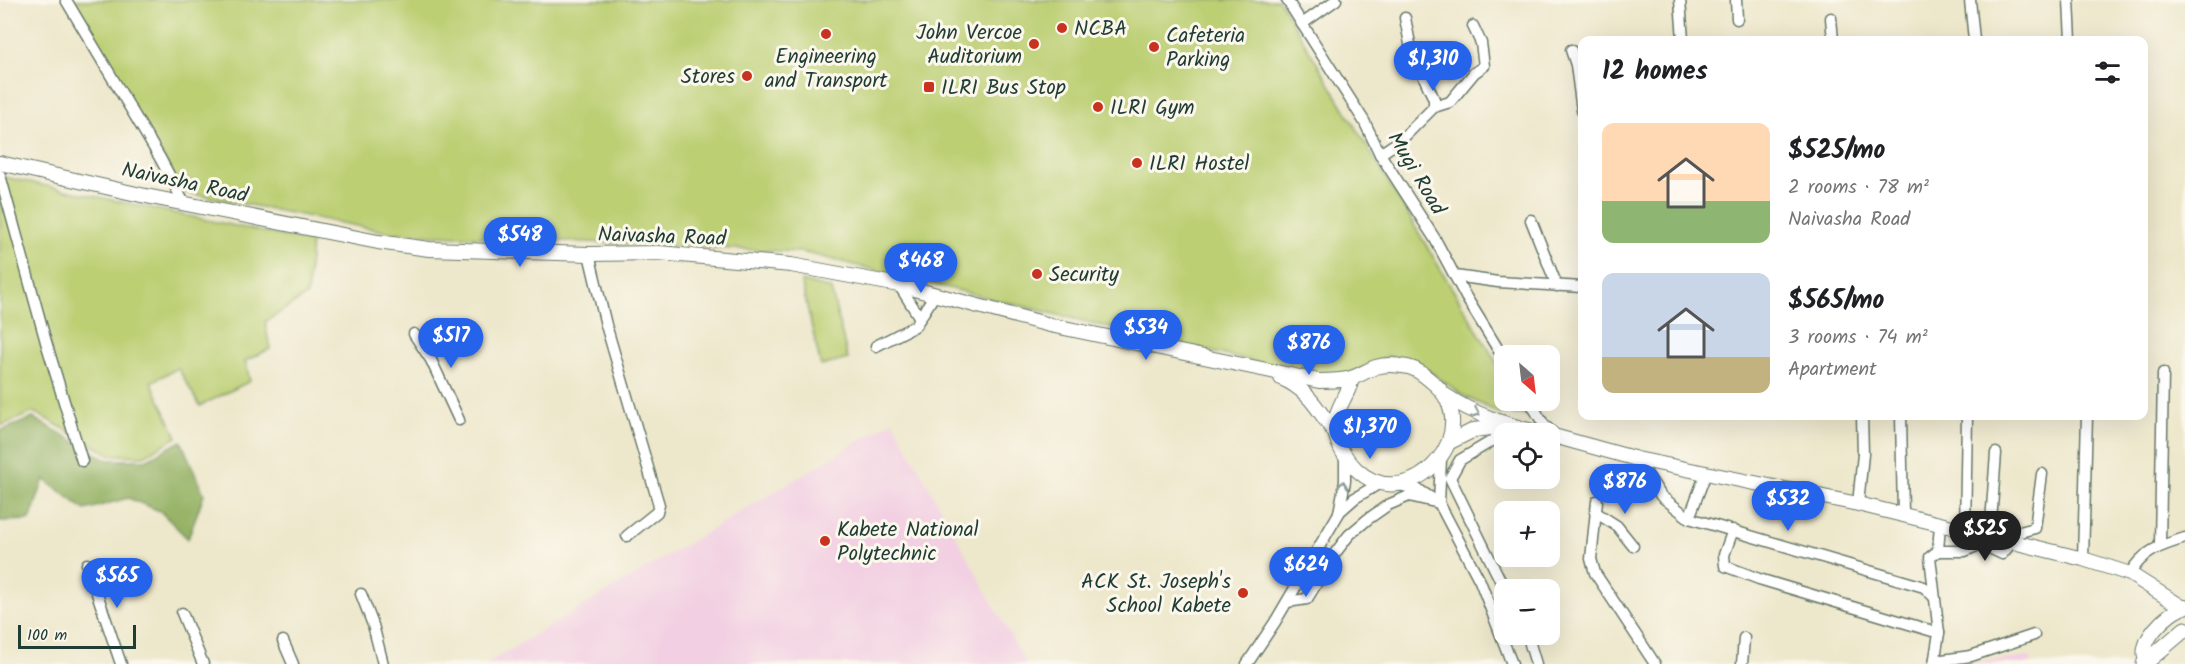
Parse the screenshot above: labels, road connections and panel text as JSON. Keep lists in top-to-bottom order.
{
  "streets": {
    "main road": ["Naivasha Road"],
    "street": ["Mugi Road"]
  },
  "places": {
    "other": [
      "NCBA",
      "Engineering and Transport",
      "John Vercoe Auditorium",
      "Cafeteria Parking",
      "Stores",
      "ILRI Gym",
      "ILRI Hostel",
      "Security",
      "Kabete National Polytechnic",
      "ACK St. Joseph's School Kabete"
    ],
    "transit": ["ILRI Bus Stop"]
  },
  "scale_bar": "100 m",
  "north": "bottom right",
  "page": {
    "heading": "12 homes",
    "price": [
      "$1,310",
      "$548",
      "$468",
      "$534",
      "$517",
      "$876",
      "$1,370",
      "$876",
      "$532",
      "$525",
      "$624",
      "$565"
    ],
    "list": [
      {
        "name": "$525/mo",
        "note": "2 rooms · 78 m² · Naivasha Road"
      },
      {
        "name": "$565/mo",
        "note": "3 rooms · 74 m² · Apartment"
      }
    ],
    "map_buttons": ["+", "−"],
    "scale": "100 m"
  }
}
